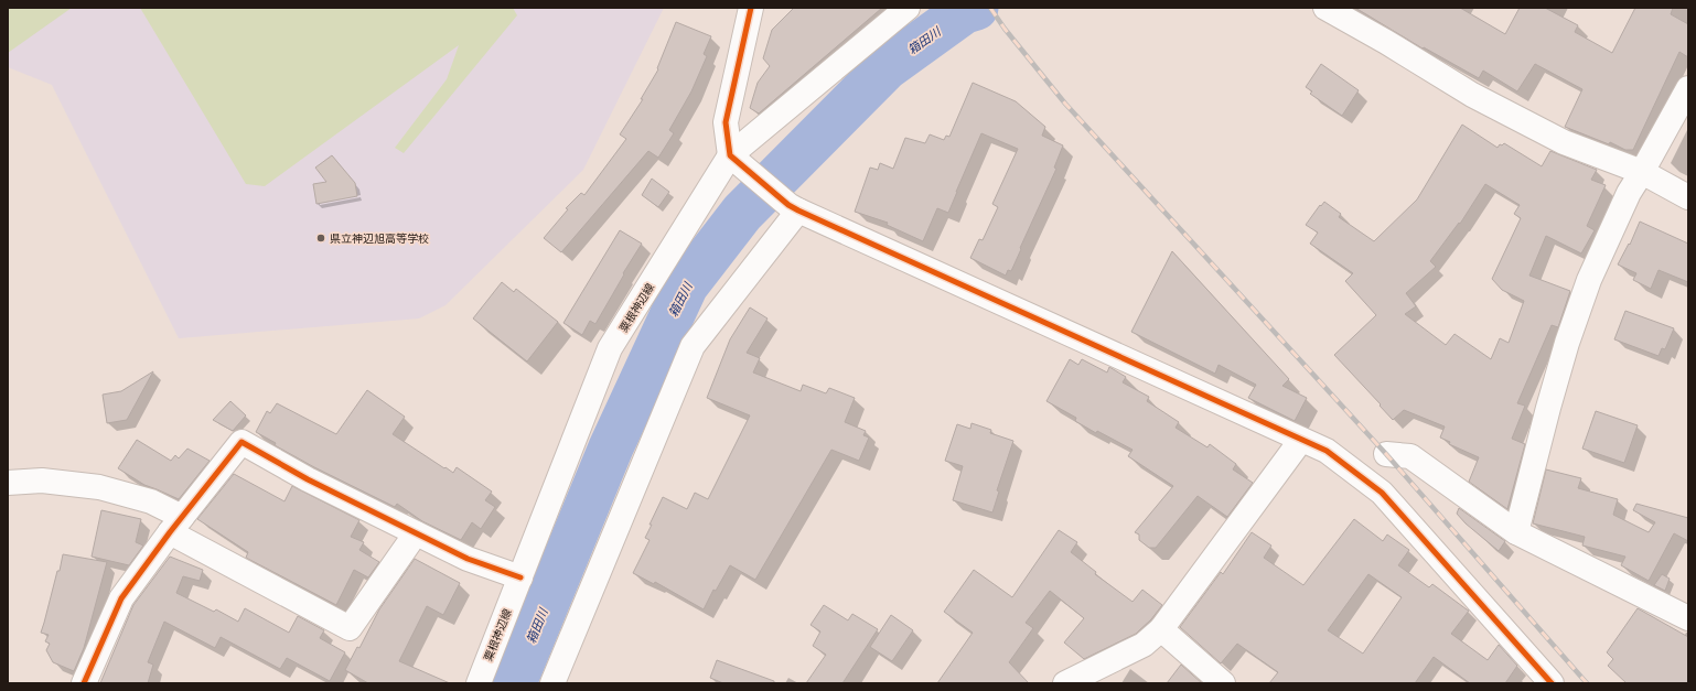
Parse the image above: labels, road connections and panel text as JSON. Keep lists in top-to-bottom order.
{
  "streets": {
    "street": ["粟根神辺線"]
  },
  "water": ["箱田川"],
  "places": ["県立神辺旭高等学校"]
}
